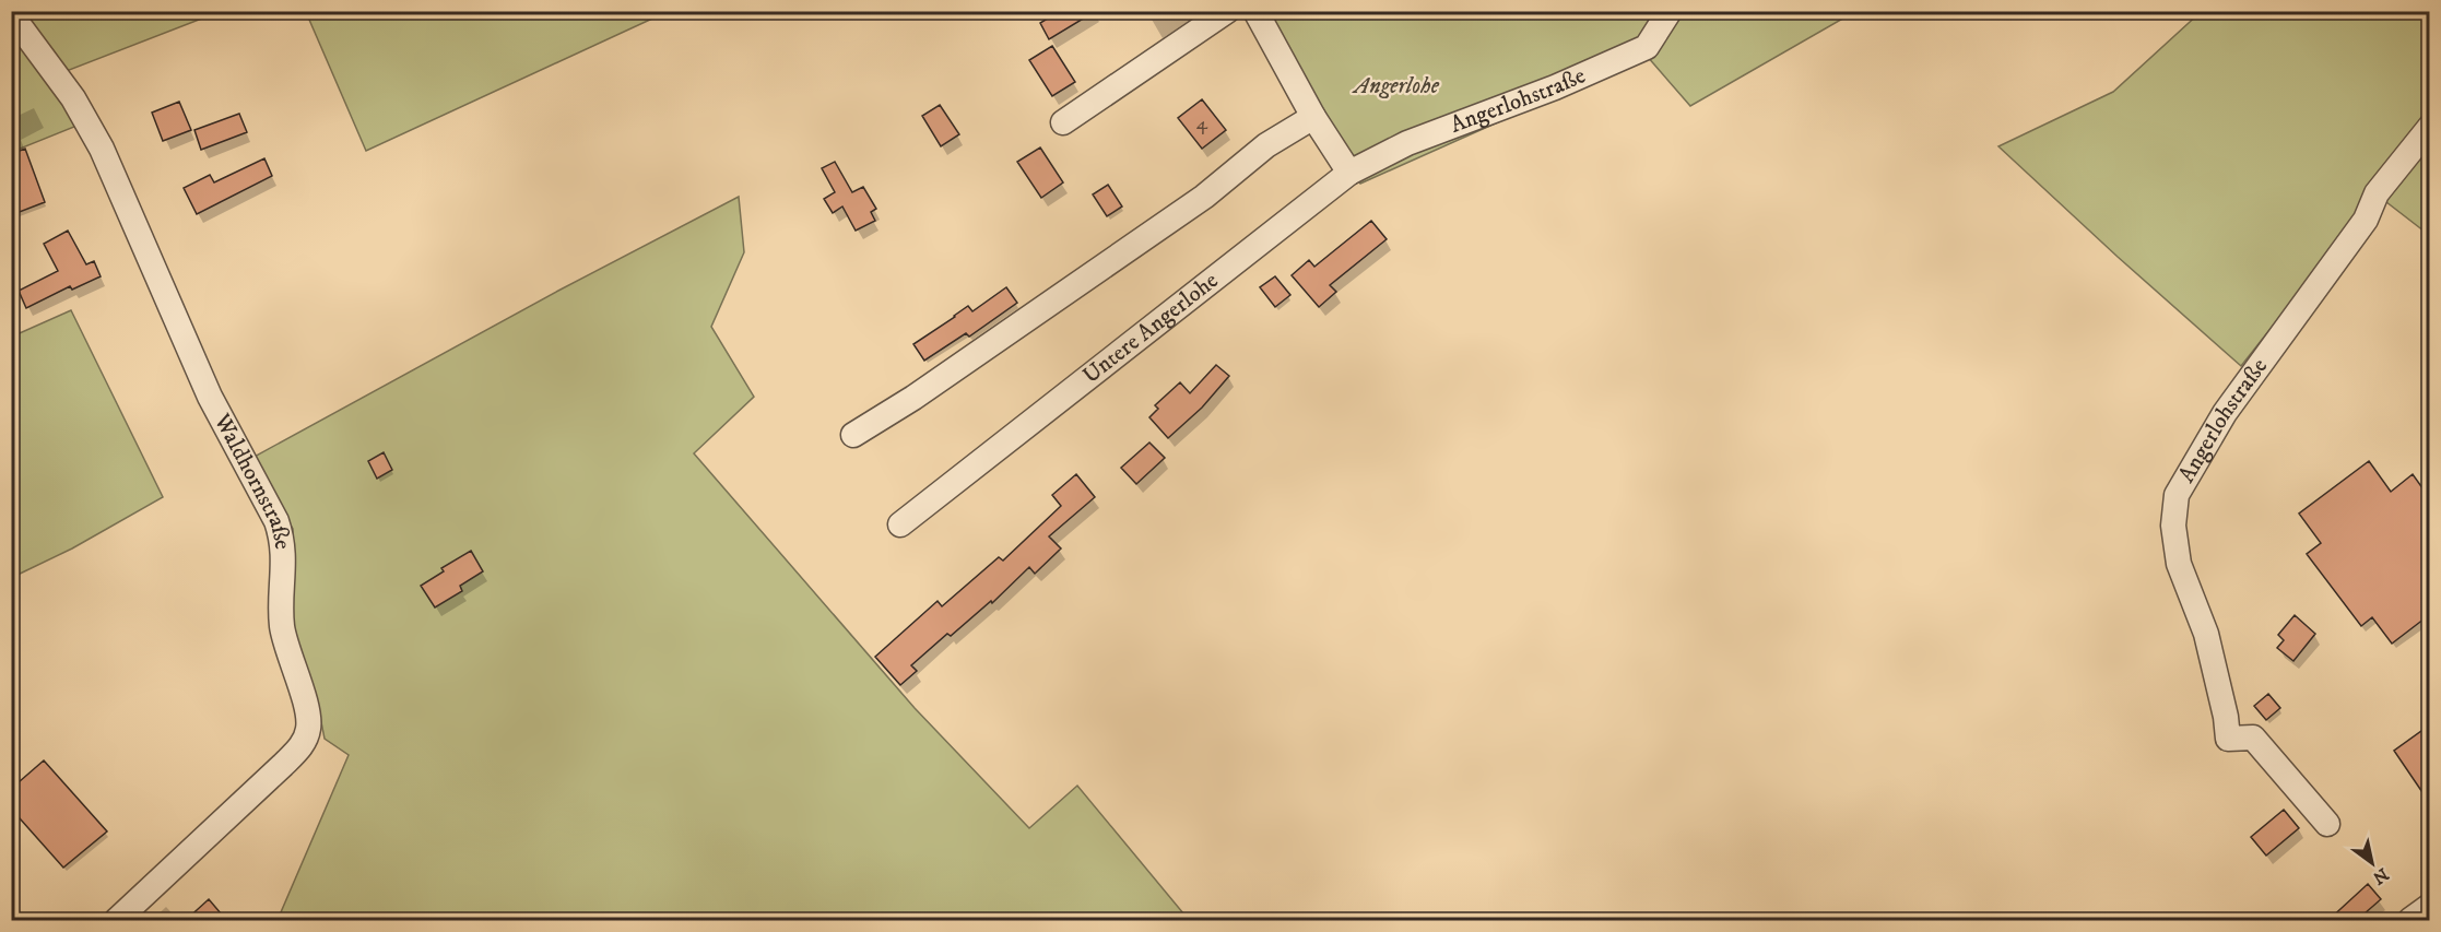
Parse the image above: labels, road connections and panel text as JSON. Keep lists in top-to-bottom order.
{
  "streets": {
    "street": ["Angerlohstraße", "Untere Angerlohe", "Waldhornstraße"]
  },
  "crossings": [
    ["Angerlohstraße", "Untere Angerlohe"]
  ],
  "parks": ["Angerlohe"],
  "house_numbers": ["4"],
  "north": "bottom right"
}
